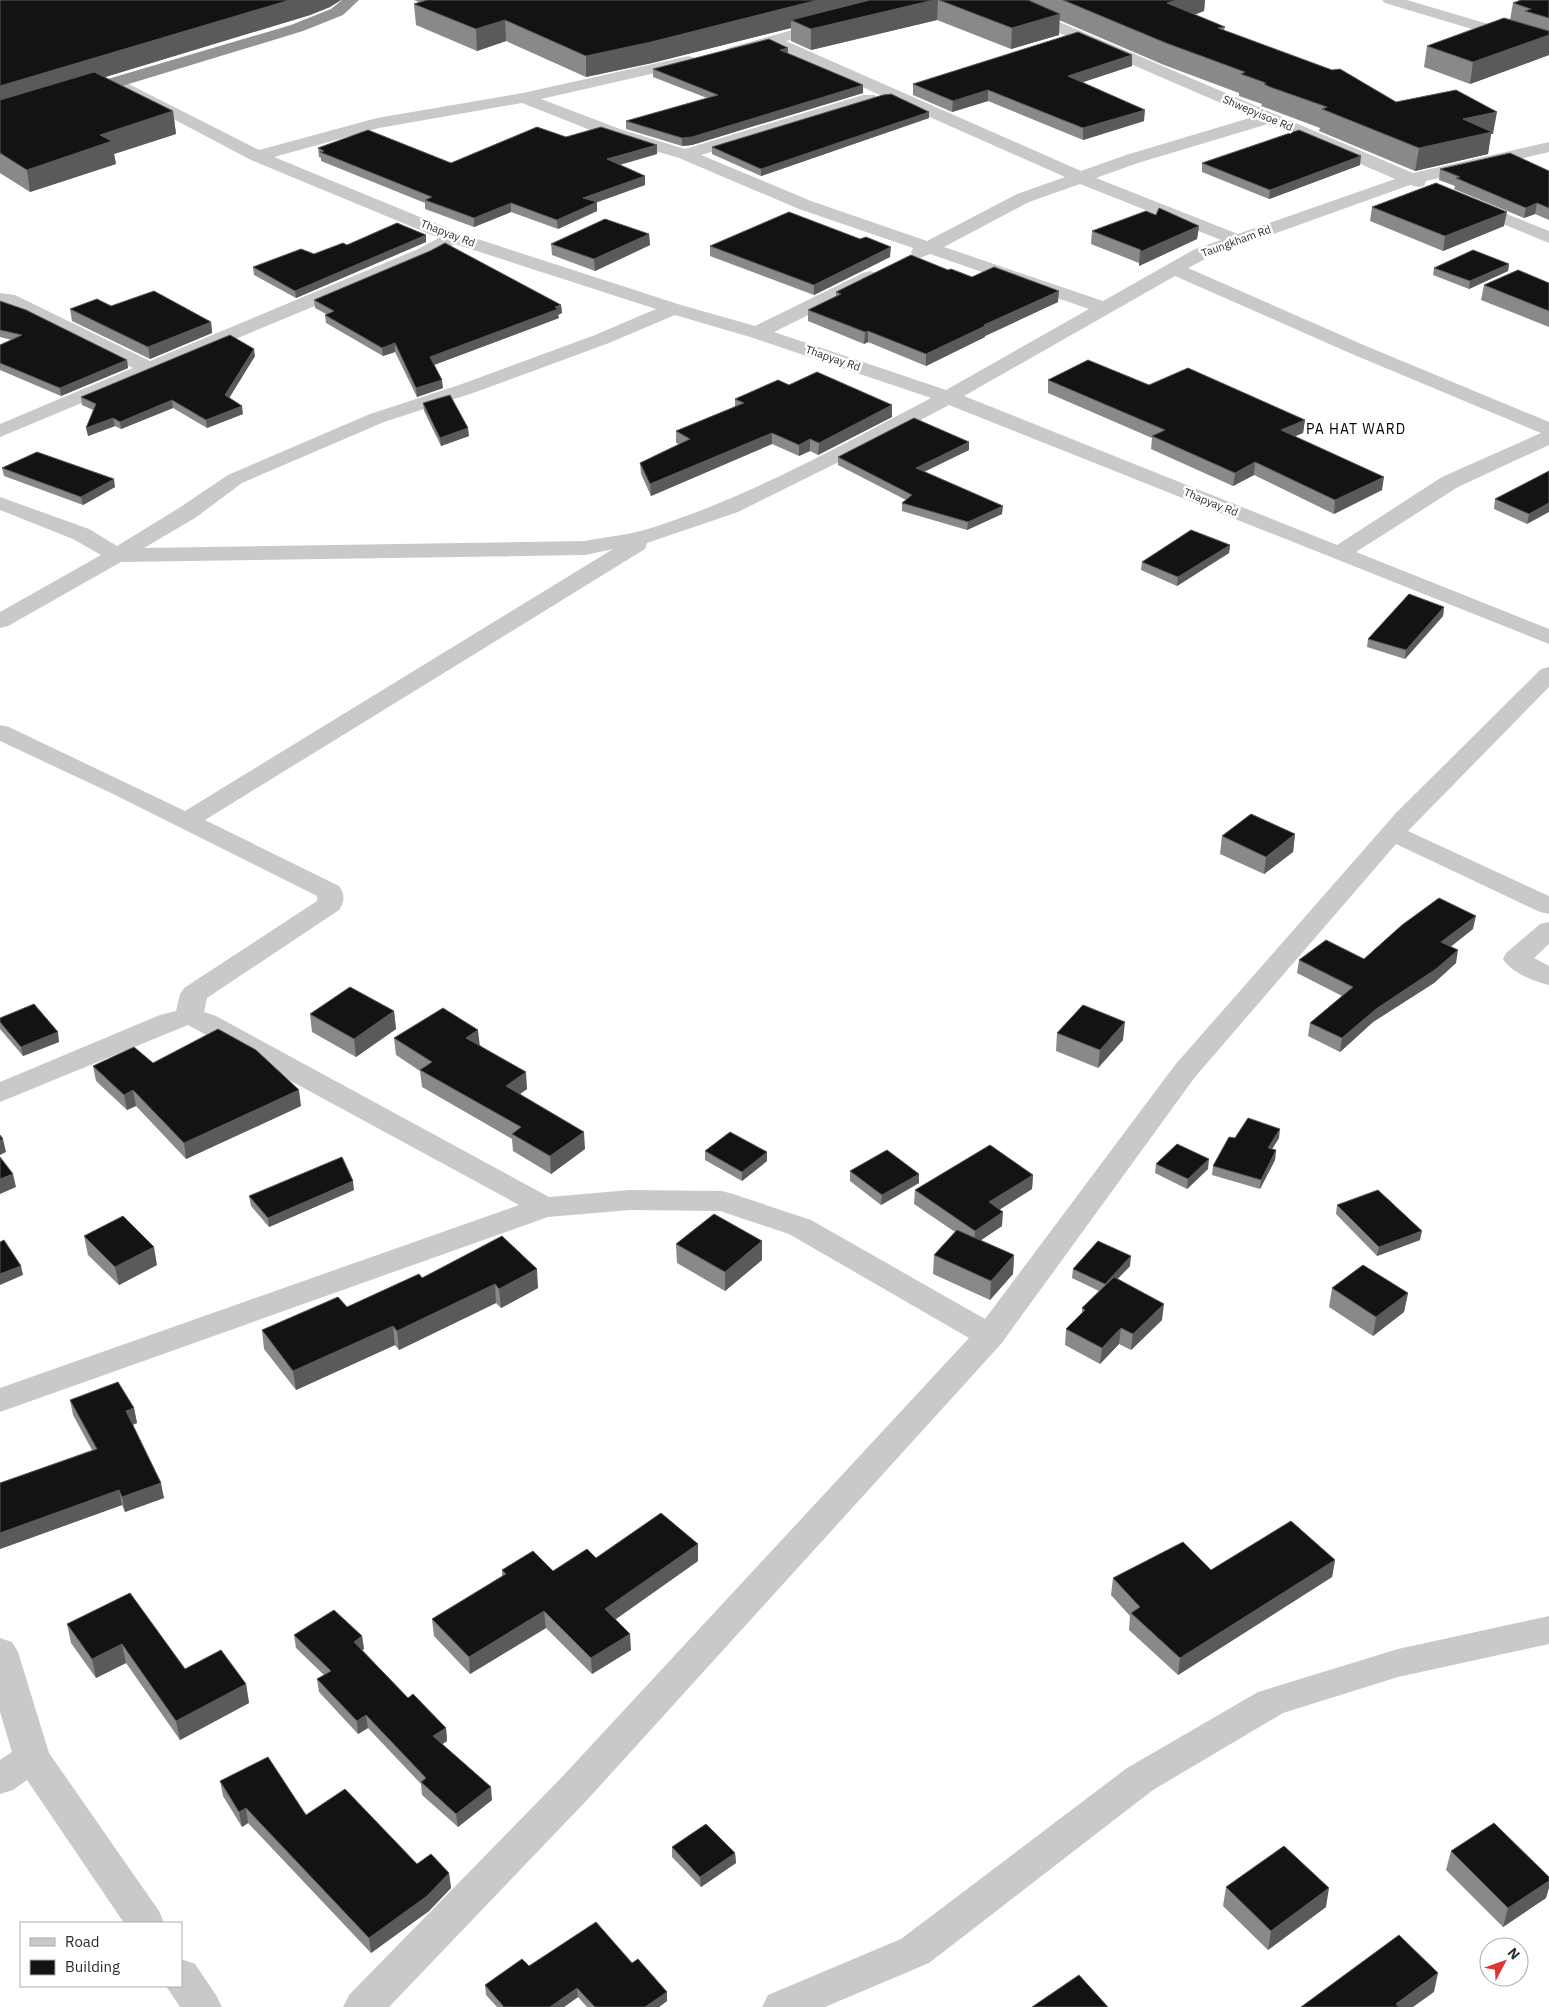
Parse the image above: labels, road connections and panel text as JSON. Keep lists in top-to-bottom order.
{
  "streets": {
    "street": ["Shwepyisoe Rd", "Thapyay Rd", "Taungkham Rd"]
  },
  "crossings": [
    ["Shwepyisoe Rd", "Taungkham Rd"],
    ["Thapyay Rd", "Taungkham Rd"]
  ],
  "districts": ["PA HAT WARD"],
  "legend": ["Road", "Building"],
  "north": "top right"
}
